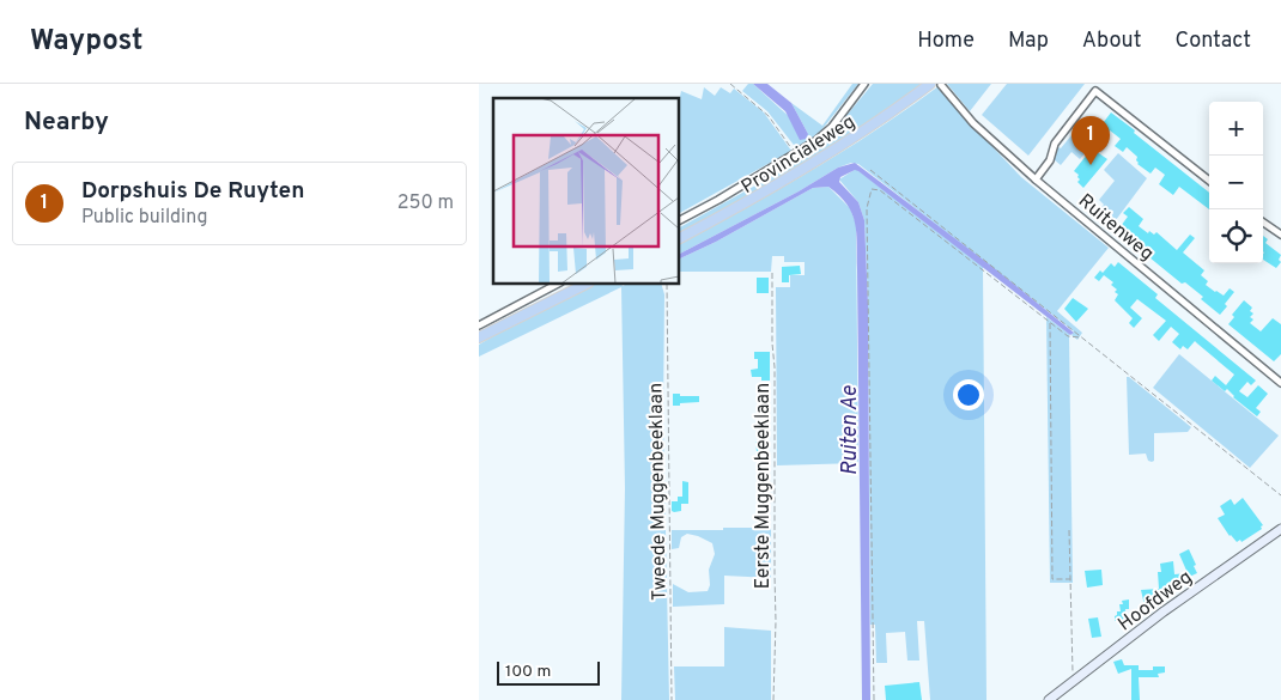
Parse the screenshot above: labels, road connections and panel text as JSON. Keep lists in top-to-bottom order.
{
  "streets": {
    "highway": ["Provincialeweg"],
    "main road": ["Hoofdweg"],
    "street": ["Ruitenweg"],
    "path": ["Eerste Muggenbeeklaan", "Tweede Muggenbeeklaan"]
  },
  "water": ["Ruiten Ae"],
  "scale_bar": "100 m",
  "page": {
    "header": "Waypost",
    "nav": [
      "Home",
      "Map",
      "About",
      "Contact"
    ],
    "heading": "Nearby",
    "map_buttons": ["+", "−"],
    "pins": "1",
    "list": [
      {
        "mark": "1",
        "name": "Dorpshuis De Ruyten",
        "note": "Public building",
        "value": "250 m"
      }
    ],
    "scale": "100 m"
  }
}
